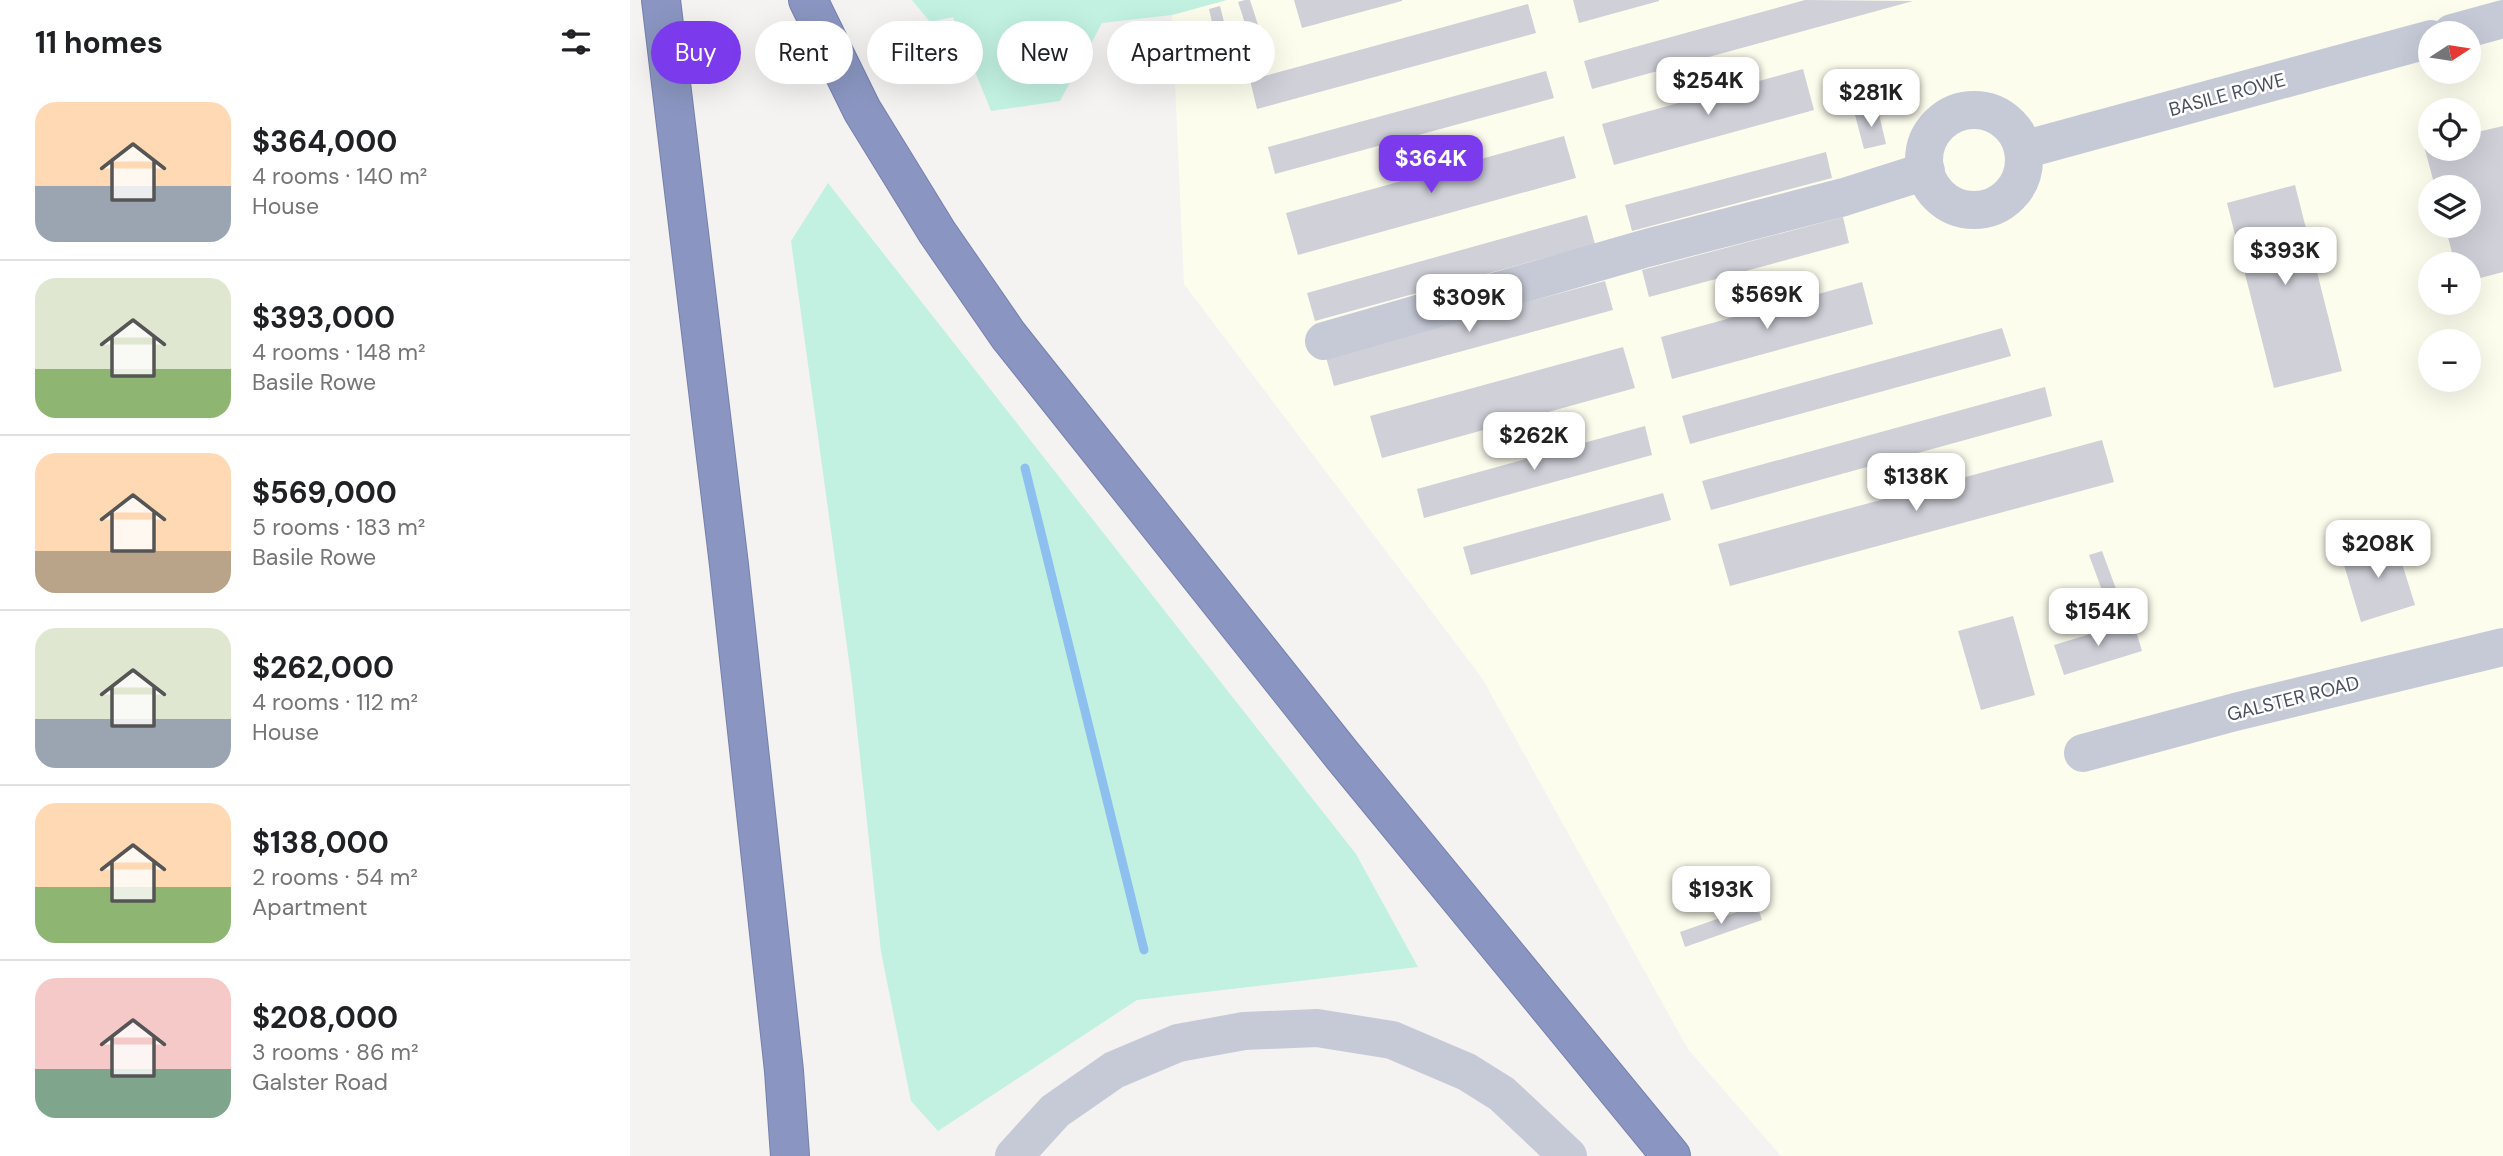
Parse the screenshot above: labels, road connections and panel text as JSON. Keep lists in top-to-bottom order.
{
  "streets": {
    "street": ["BASILE ROWE", "GALSTER ROAD"]
  },
  "north": "right",
  "page": {
    "heading": "11 homes",
    "map_buttons": ["+", "−"],
    "chip": [
      "Buy",
      "Rent",
      "Filters",
      "New",
      "Apartment"
    ],
    "price": [
      "$254K",
      "$281K",
      "$364K",
      "$393K",
      "$569K",
      "$309K",
      "$262K",
      "$138K",
      "$208K",
      "$154K",
      "$193K"
    ],
    "list": [
      {
        "name": "$364,000",
        "note": "4 rooms · 140 m² · House"
      },
      {
        "name": "$393,000",
        "note": "4 rooms · 148 m² · Basile Rowe"
      },
      {
        "name": "$569,000",
        "note": "5 rooms · 183 m² · Basile Rowe"
      },
      {
        "name": "$262,000",
        "note": "4 rooms · 112 m² · House"
      },
      {
        "name": "$138,000",
        "note": "2 rooms · 54 m² · Apartment"
      },
      {
        "name": "$208,000",
        "note": "3 rooms · 86 m² · Galster Road"
      }
    ]
  }
}
